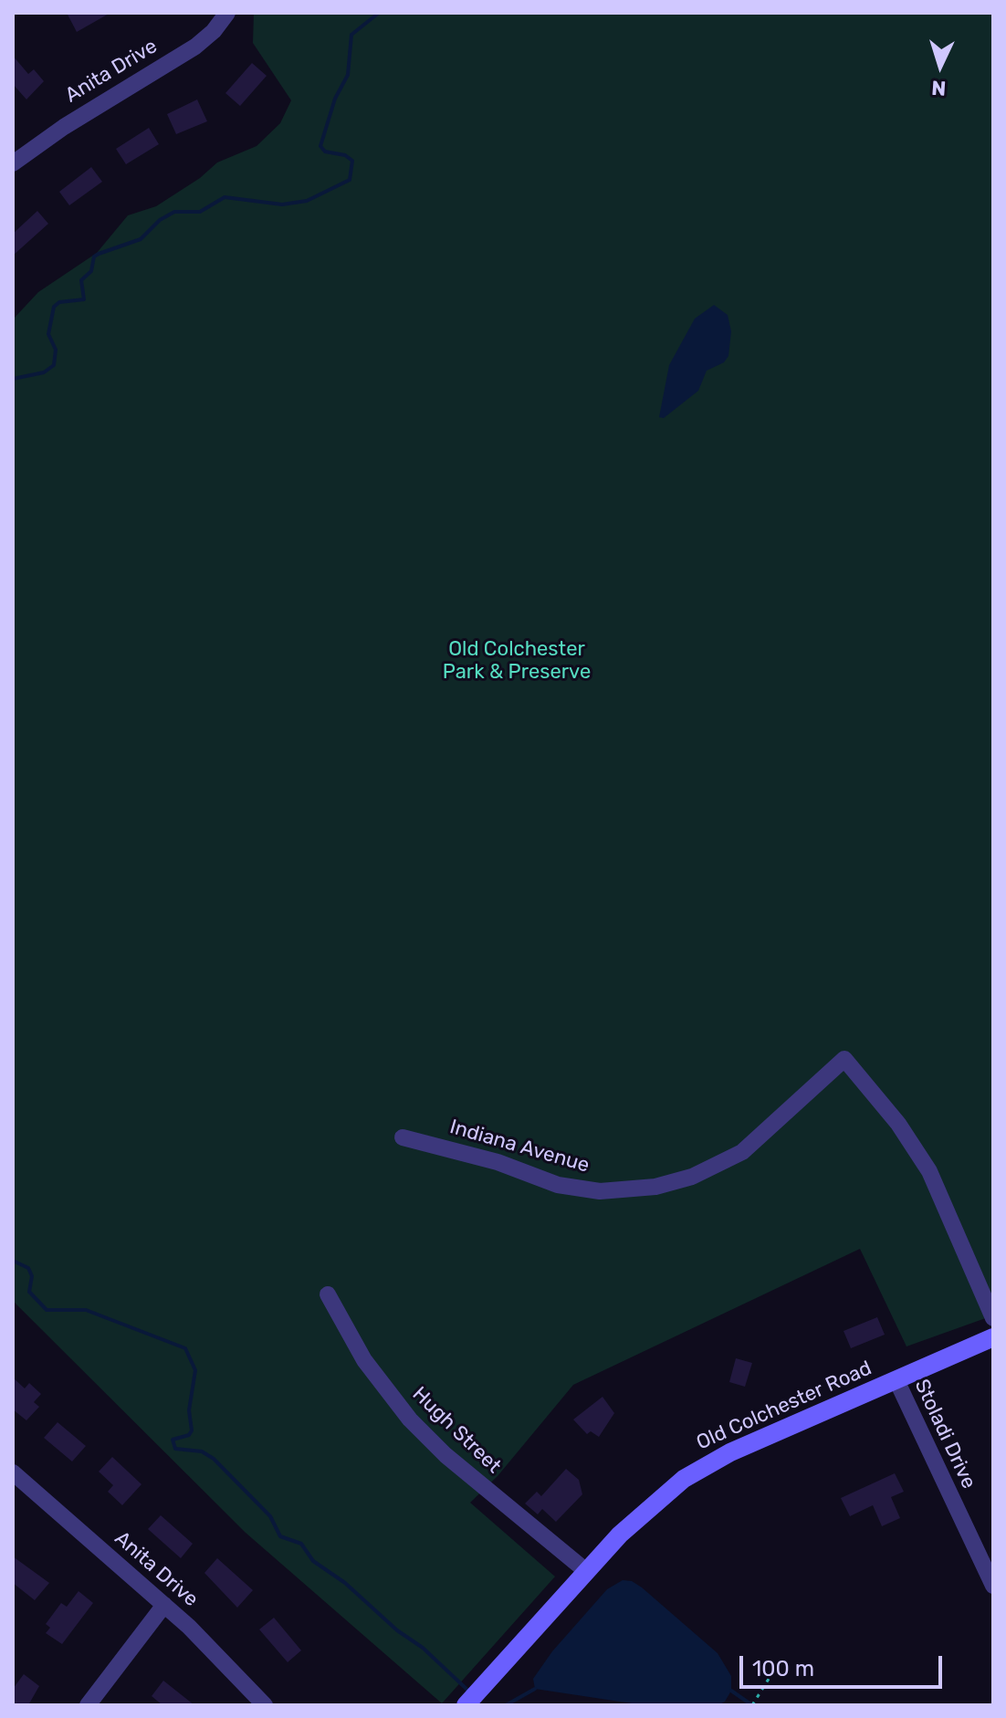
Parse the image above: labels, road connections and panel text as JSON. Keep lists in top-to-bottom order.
{
  "streets": {
    "street": [
      "Anita Drive",
      "Indiana Avenue",
      "Old Colchester Road",
      "Hugh Street",
      "Stoladi Drive"
    ]
  },
  "crossings": [
    ["Old Colchester Road", "Hugh Street"],
    ["Old Colchester Road", "Stoladi Drive"]
  ],
  "parks": ["Old Colchester Park & Preserve"],
  "scale_bar": "100 m",
  "north": "bottom"
}
